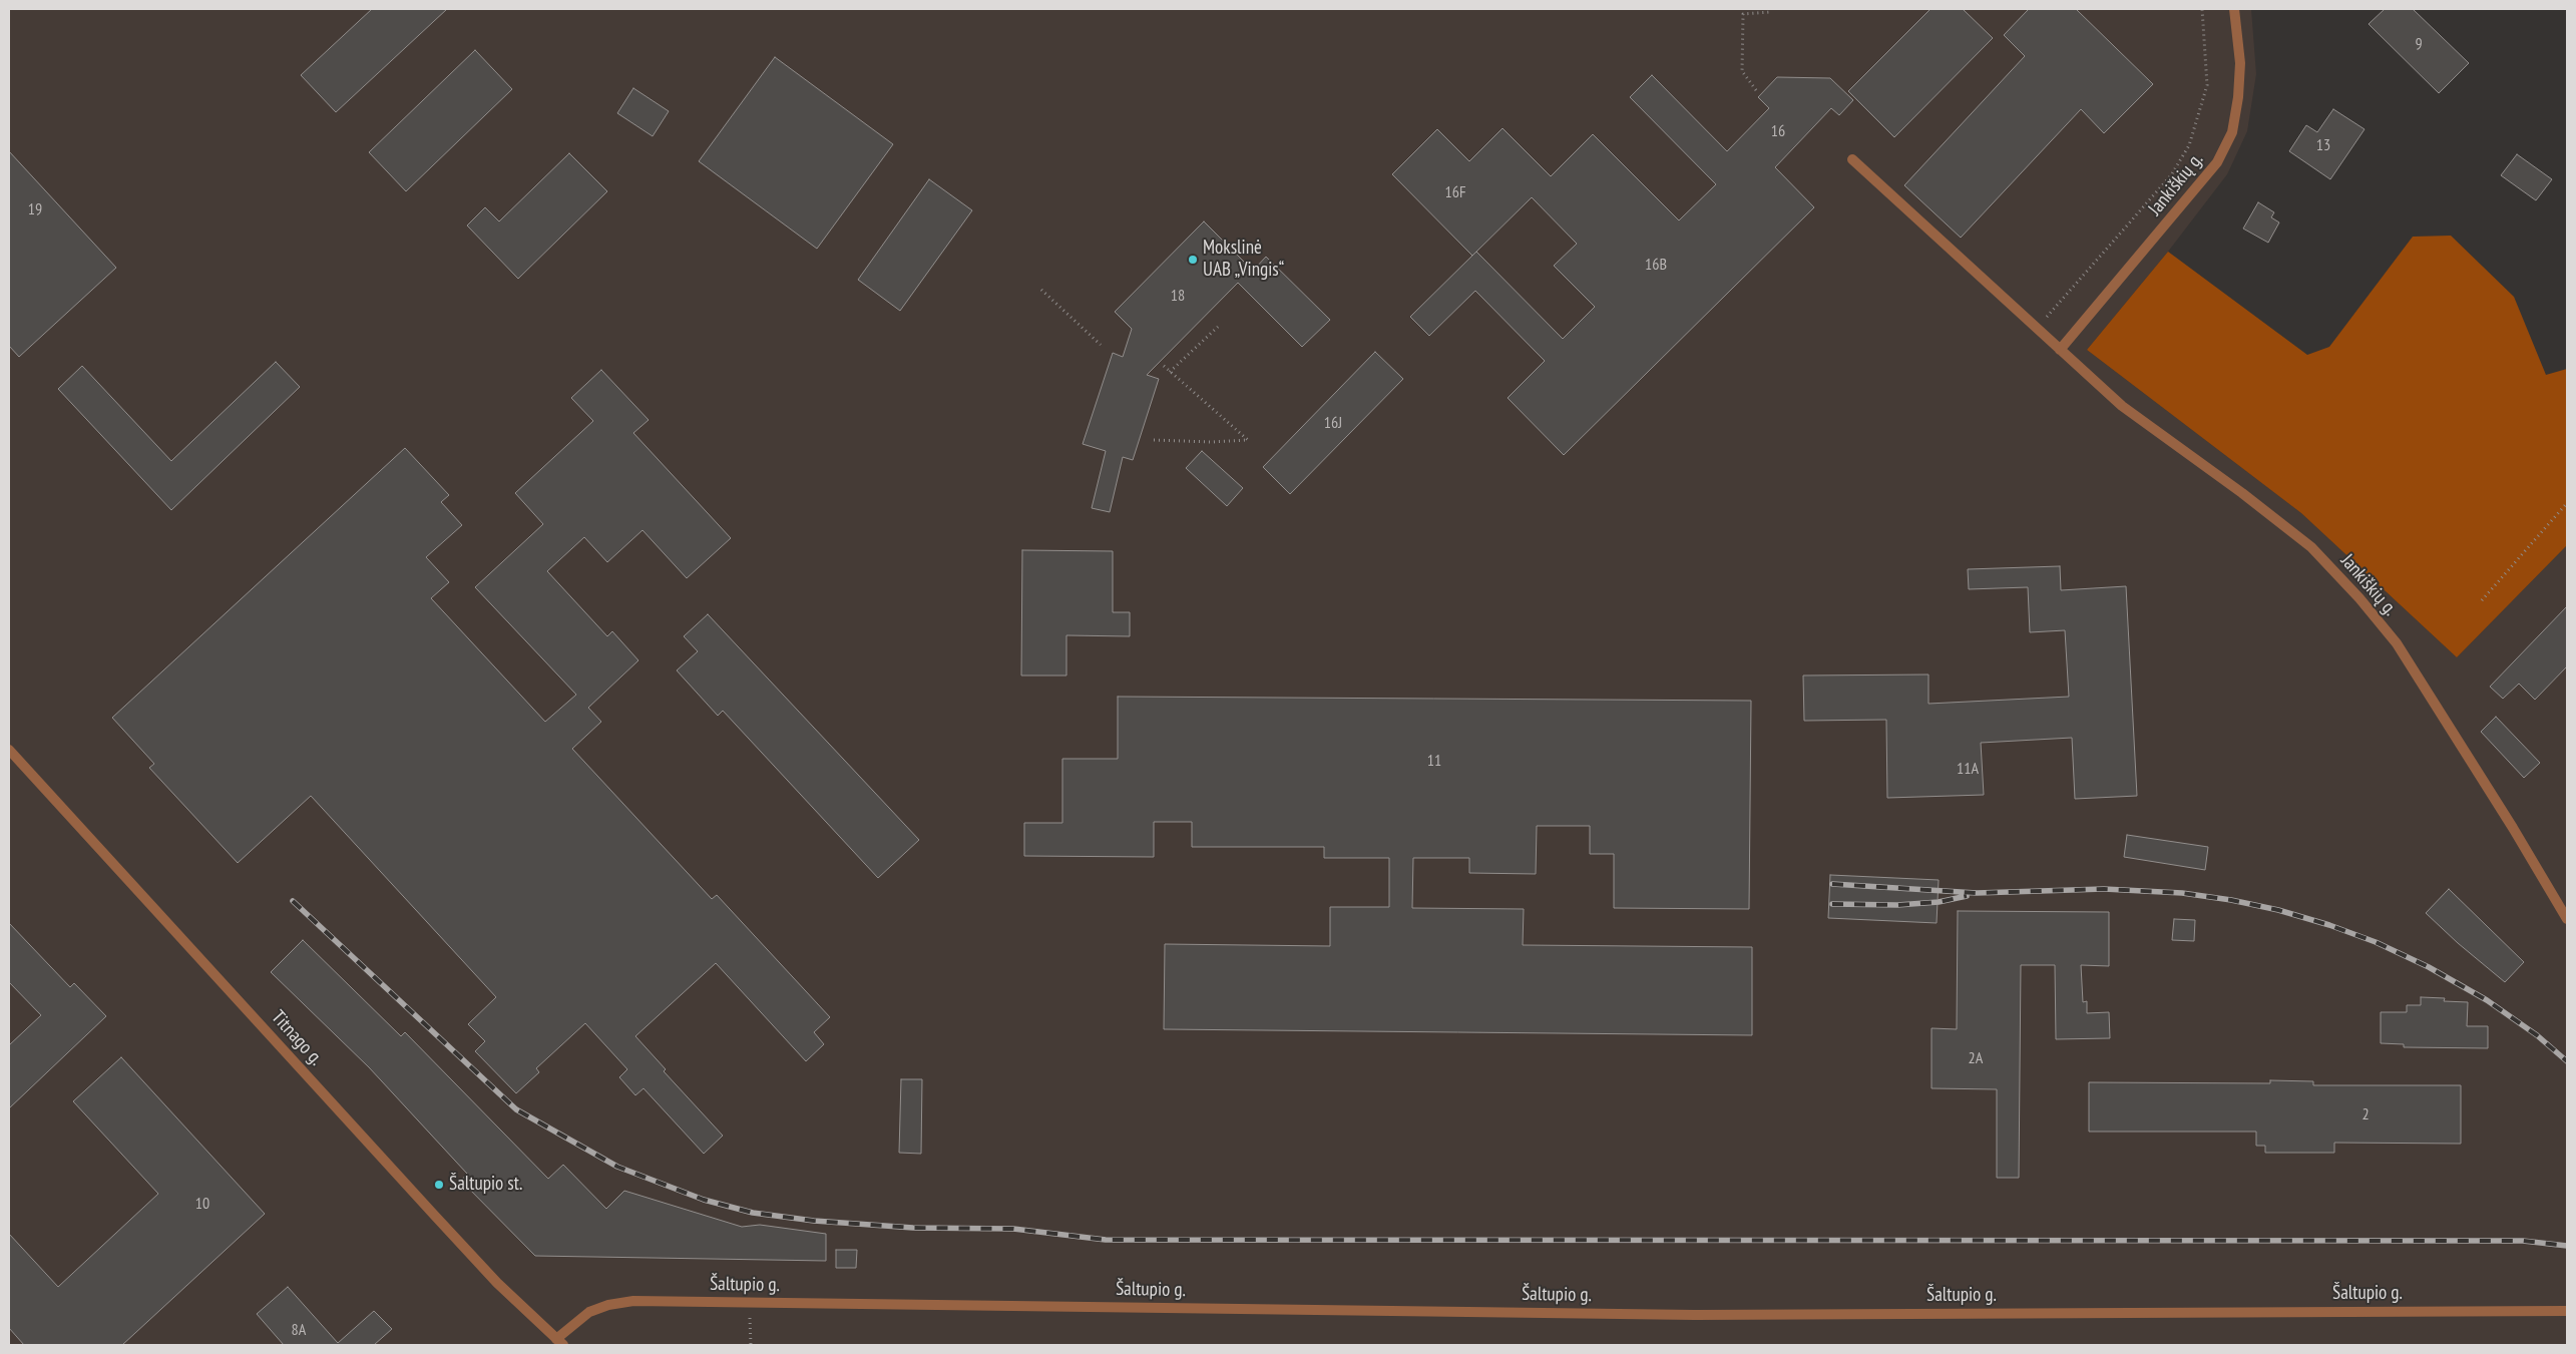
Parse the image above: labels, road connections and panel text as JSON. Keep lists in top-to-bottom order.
{
  "streets": {
    "street": ["Jankiškių g.", "Titnago g.", "Šaltupio g."]
  },
  "crossings": [
    ["Titnago g.", "Šaltupio g."]
  ],
  "places": ["Mokslinė UAB „Vingis“", "Šaltupio st."],
  "house_numbers": [
    "9",
    "16",
    "13",
    "16F",
    "19",
    "16B",
    "18",
    "16J",
    "11",
    "11A",
    "2A",
    "2",
    "10",
    "8A"
  ]
}
